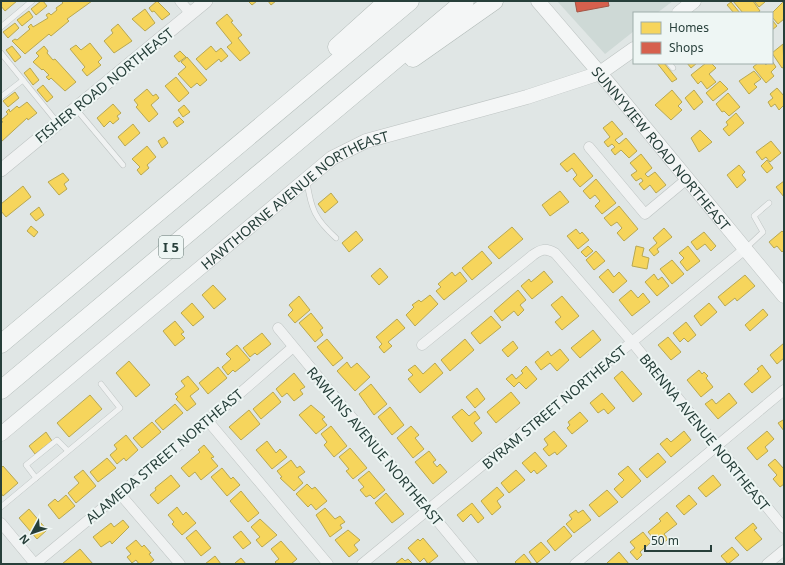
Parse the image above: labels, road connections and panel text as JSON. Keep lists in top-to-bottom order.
{
  "streets": {
    "highway": ["I 5"],
    "main road": ["SUNNYVIEW ROAD NORTHEAST", "HAWTHORNE AVENUE NORTHEAST"],
    "street": [
      "FISHER ROAD NORTHEAST",
      "BYRAM STREET NORTHEAST",
      "BRENNA AVENUE NORTHEAST",
      "RAWLINS AVENUE NORTHEAST",
      "ALAMEDA STREET NORTHEAST"
    ]
  },
  "crossings": [
    ["SUNNYVIEW ROAD NORTHEAST", "HAWTHORNE AVENUE NORTHEAST"],
    ["SUNNYVIEW ROAD NORTHEAST", "BYRAM STREET NORTHEAST"],
    ["BYRAM STREET NORTHEAST", "BRENNA AVENUE NORTHEAST"],
    ["BYRAM STREET NORTHEAST", "RAWLINS AVENUE NORTHEAST"],
    ["RAWLINS AVENUE NORTHEAST", "ALAMEDA STREET NORTHEAST"]
  ],
  "legend": ["Homes", "Shops"],
  "scale_bar": "50 m",
  "north": "bottom left"
}
